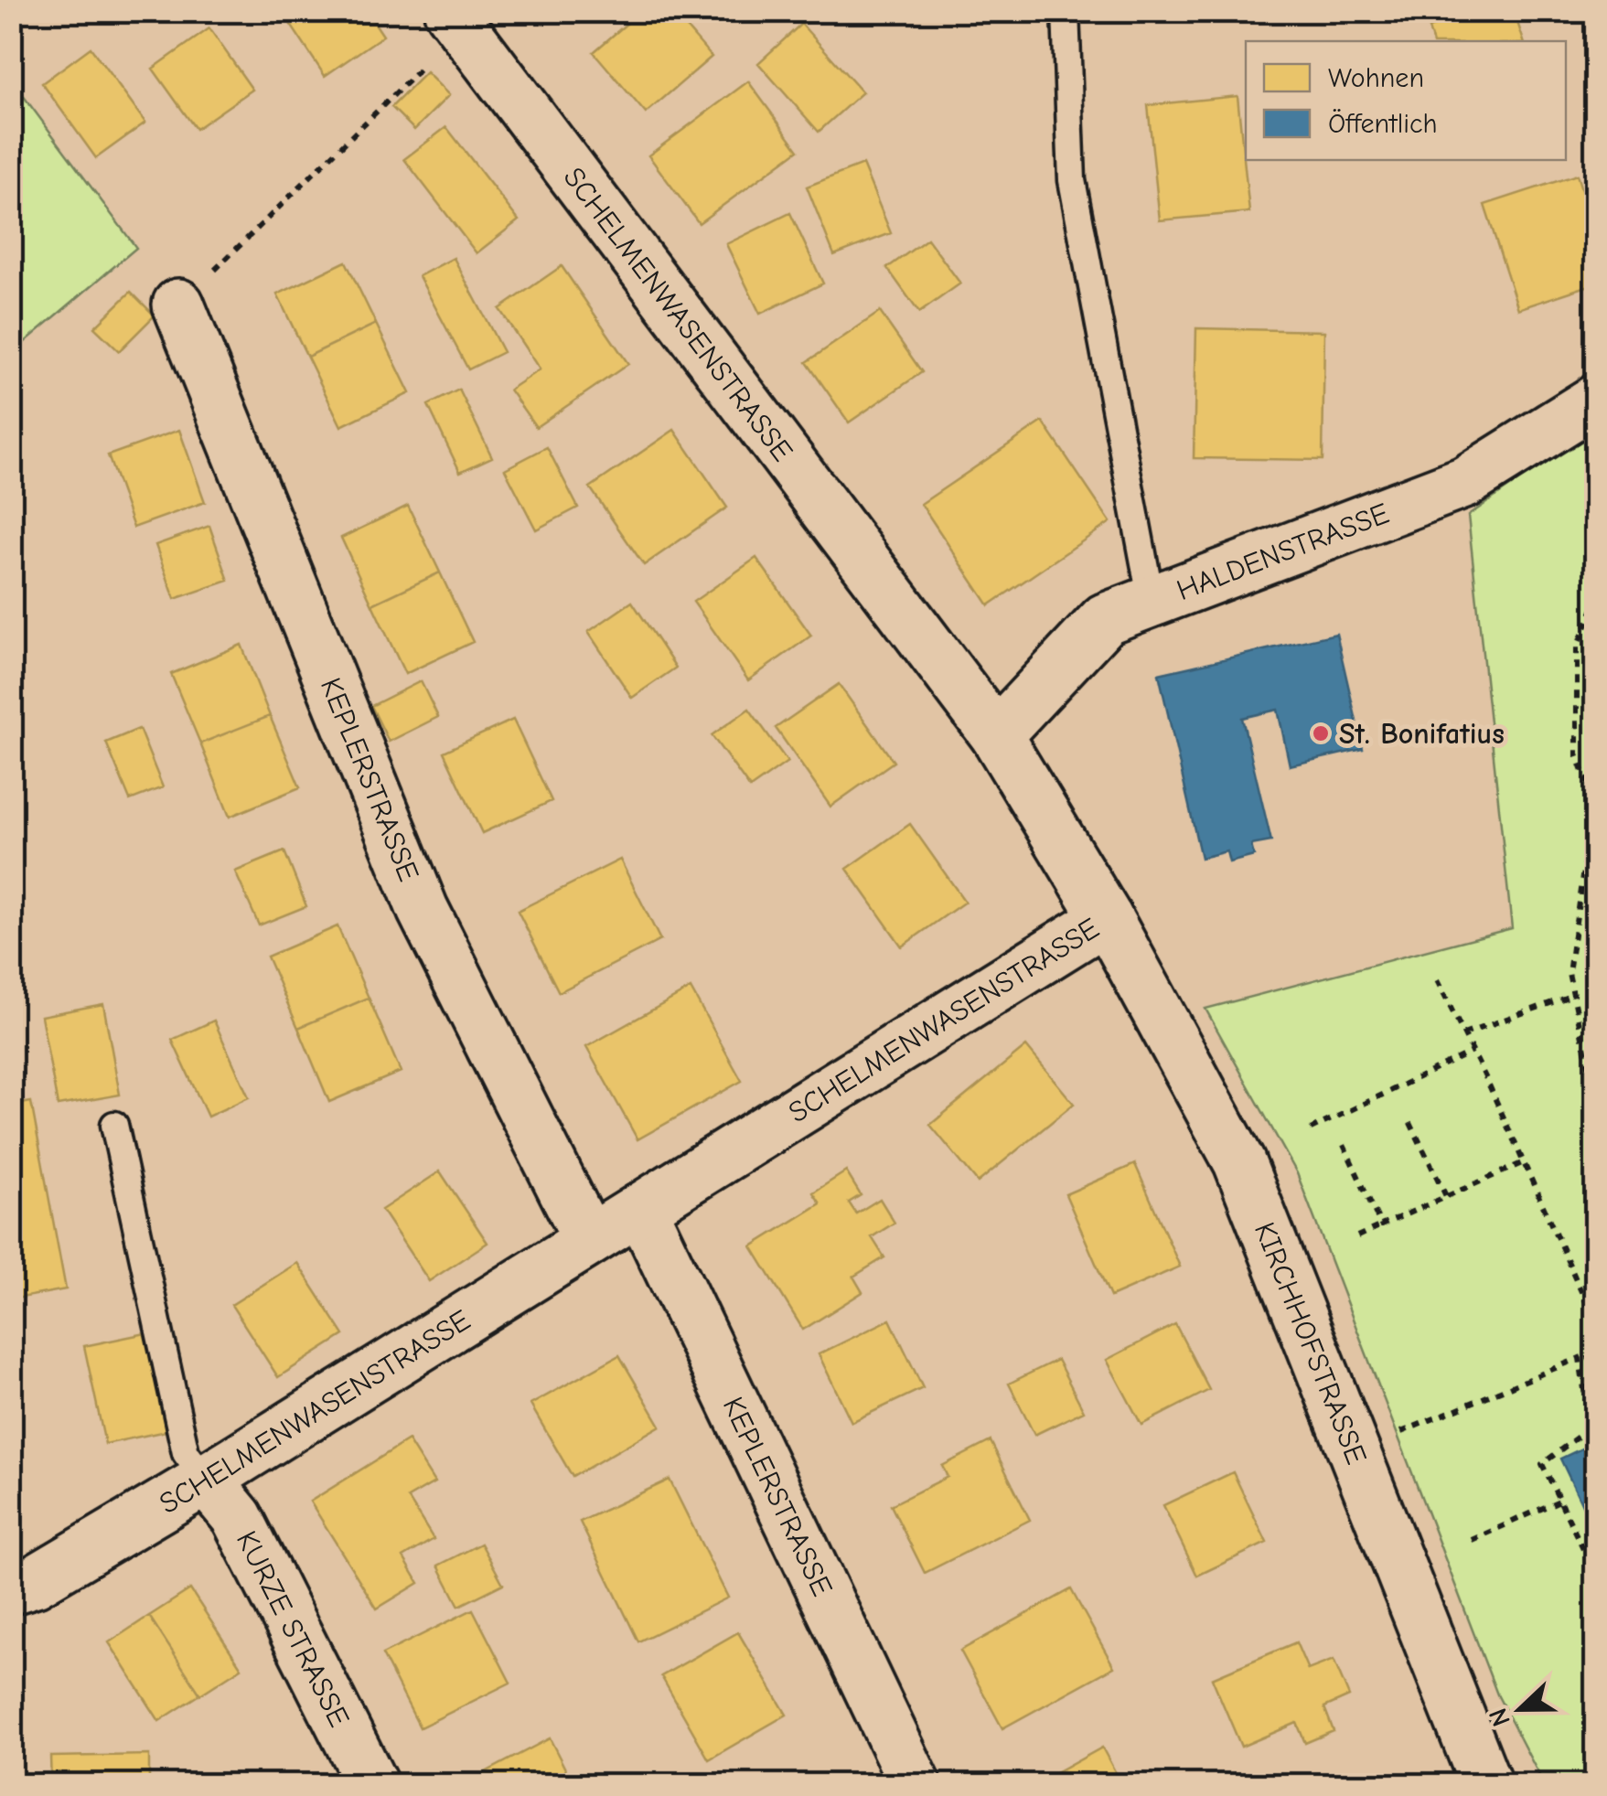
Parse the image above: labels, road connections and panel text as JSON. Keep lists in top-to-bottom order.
{
  "streets": {
    "street": [
      "SCHELMENWASENSTRASSE",
      "HALDENSTRASSE",
      "KEPLERSTRASSE",
      "KIRCHHOFSTRASSE",
      "KURZE STRASSE"
    ]
  },
  "crossings": [
    ["SCHELMENWASENSTRASSE", "HALDENSTRASSE"],
    ["SCHELMENWASENSTRASSE", "KEPLERSTRASSE"],
    ["SCHELMENWASENSTRASSE", "KIRCHHOFSTRASSE"],
    ["SCHELMENWASENSTRASSE", "KURZE STRASSE"]
  ],
  "places": ["St. Bonifatius"],
  "legend": ["Wohnen", "Öffentlich"],
  "north": "left"
}
